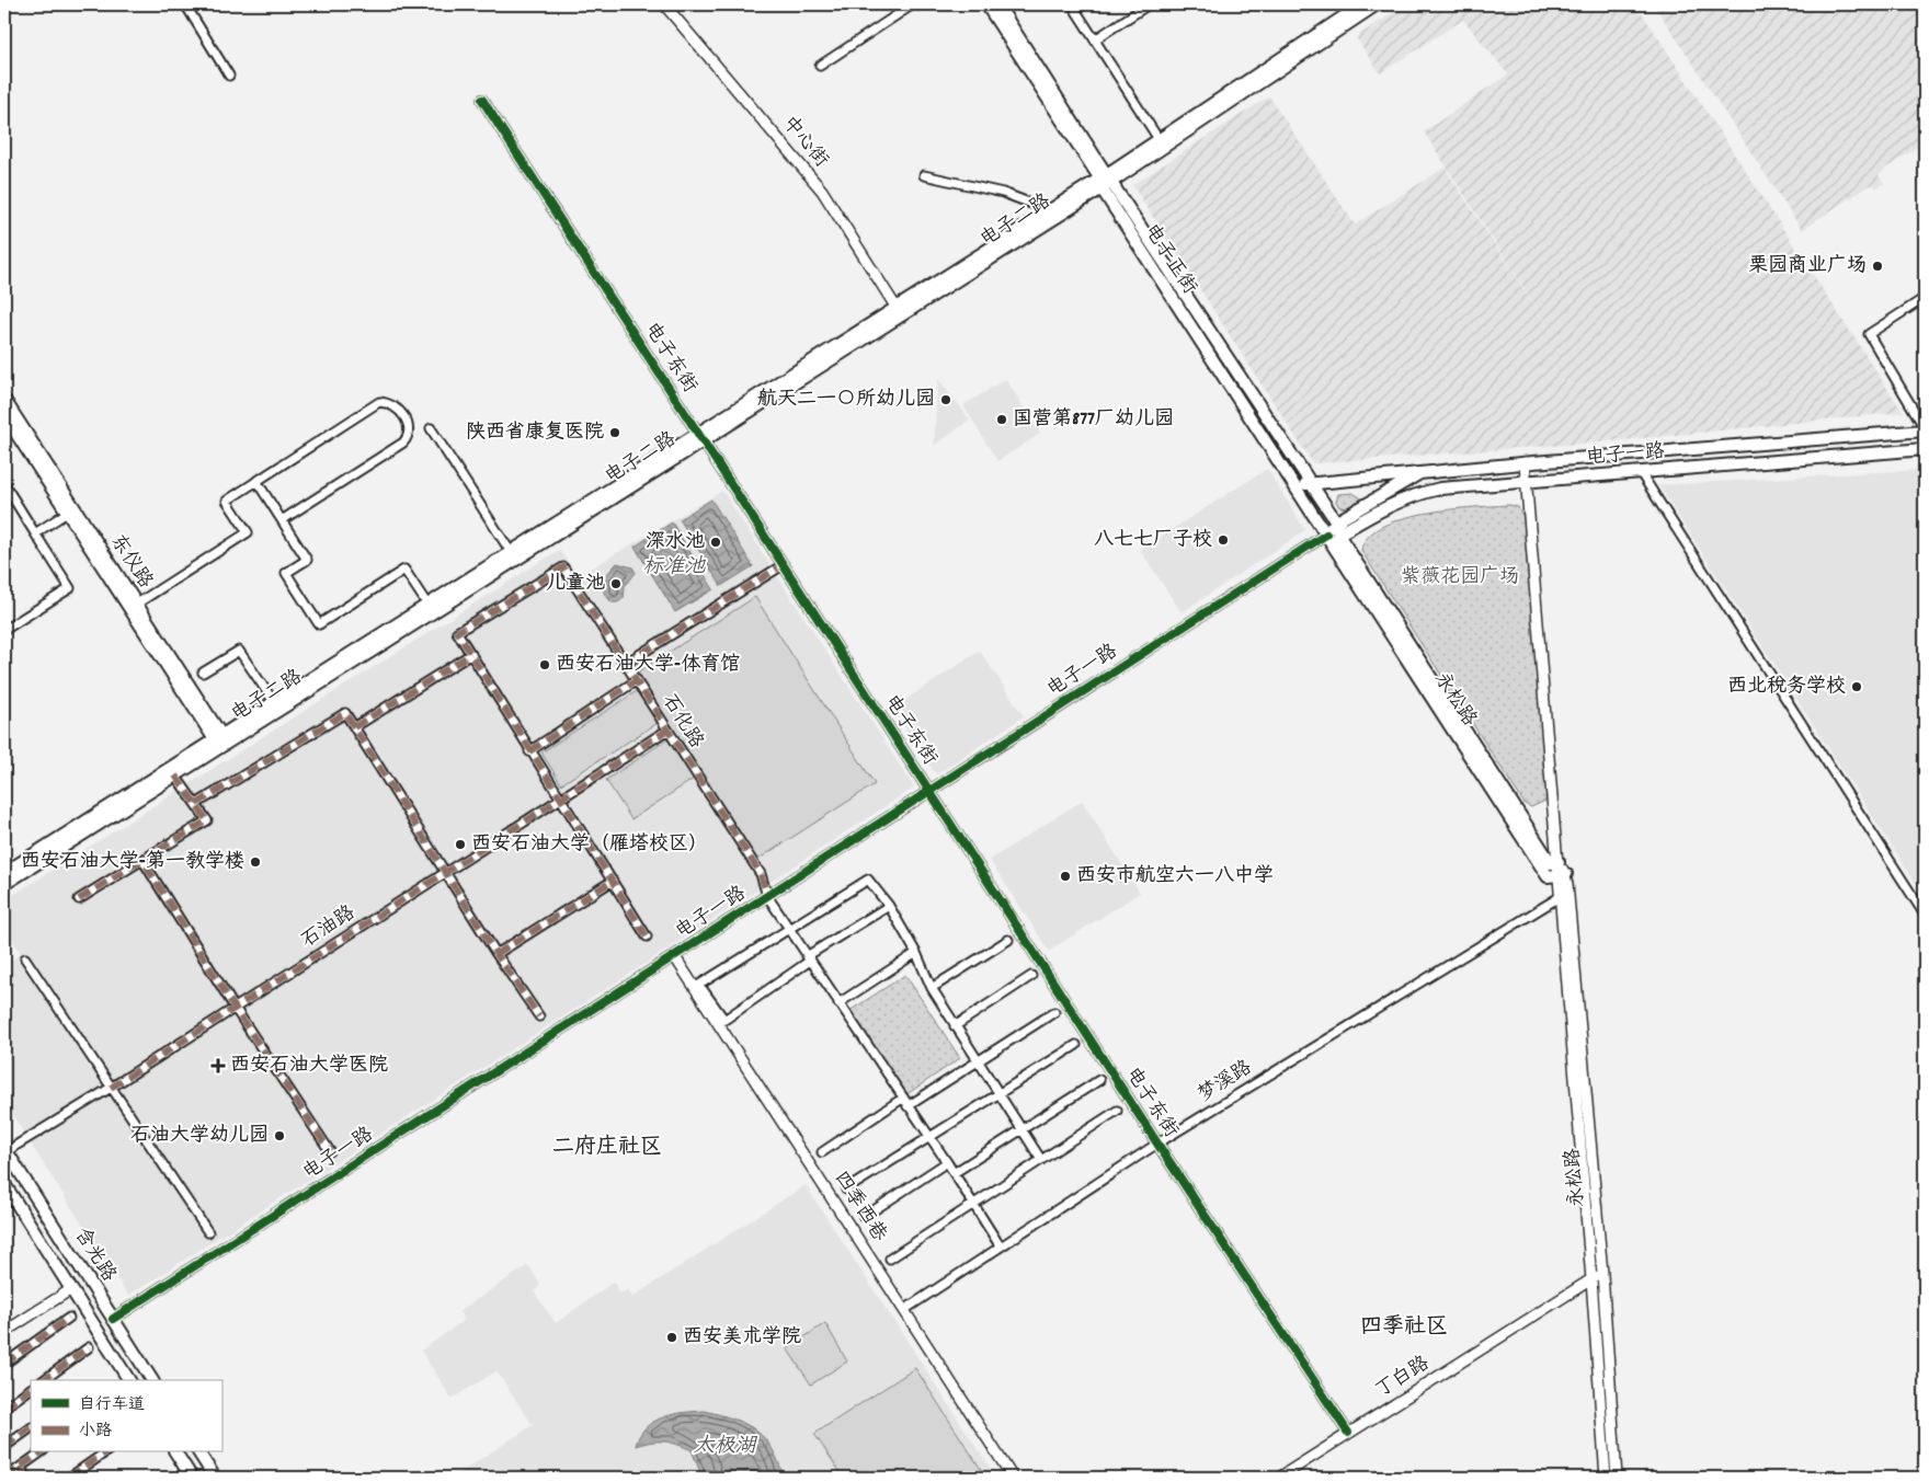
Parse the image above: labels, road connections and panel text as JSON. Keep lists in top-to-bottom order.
{
  "streets": {
    "main road": [
      "电子二路",
      "电子正街",
      "电子一路",
      "东仪路",
      "永松路",
      "含光路"
    ],
    "street": [
      "中心街",
      "电子东街",
      "石化路",
      "石油路",
      "梦溪路",
      "四季西巷",
      "丁白路"
    ]
  },
  "crossings": [
    ["中心街", "电子二路"],
    ["电子二路", "电子正街"],
    ["电子二路", "电子东街"],
    ["电子二路", "东仪路"],
    ["电子正街", "电子一路"],
    ["电子正街", "永松路"],
    ["电子东街", "电子一路"],
    ["电子东街", "梦溪路"],
    ["电子东街", "丁白路"],
    ["电子一路", "永松路"],
    ["电子一路", "石化路"],
    ["电子一路", "四季西巷"],
    ["电子一路", "含光路"],
    ["永松路", "梦溪路"],
    ["永松路", "丁白路"],
    ["石化路", "石油路"],
    ["石化路", "梦溪路"],
    ["石油路", "含光路"],
    ["梦溪路", "四季西巷"]
  ],
  "districts": ["二府庄社区", "四季社区"],
  "water": ["标准池", "太极湖"],
  "parks": ["紫薇花园广场"],
  "places": {
    "other": [
      "栗园商业广场",
      "航天二一〇所幼儿园",
      "国营第877厂幼儿园",
      "陕西省康复医院",
      "八七七厂子校",
      "深水池",
      "儿童池",
      "西安石油大学-体育馆",
      "西北税务学校",
      "西安石油大学（雁塔校区）",
      "西安石油大学-第一教学楼",
      "西安市航空六一八中学",
      "石油大学幼儿园",
      "西安美术学院"
    ],
    "health": ["西安石油大学医院"]
  },
  "legend": ["自行车道", "小路"]
}
